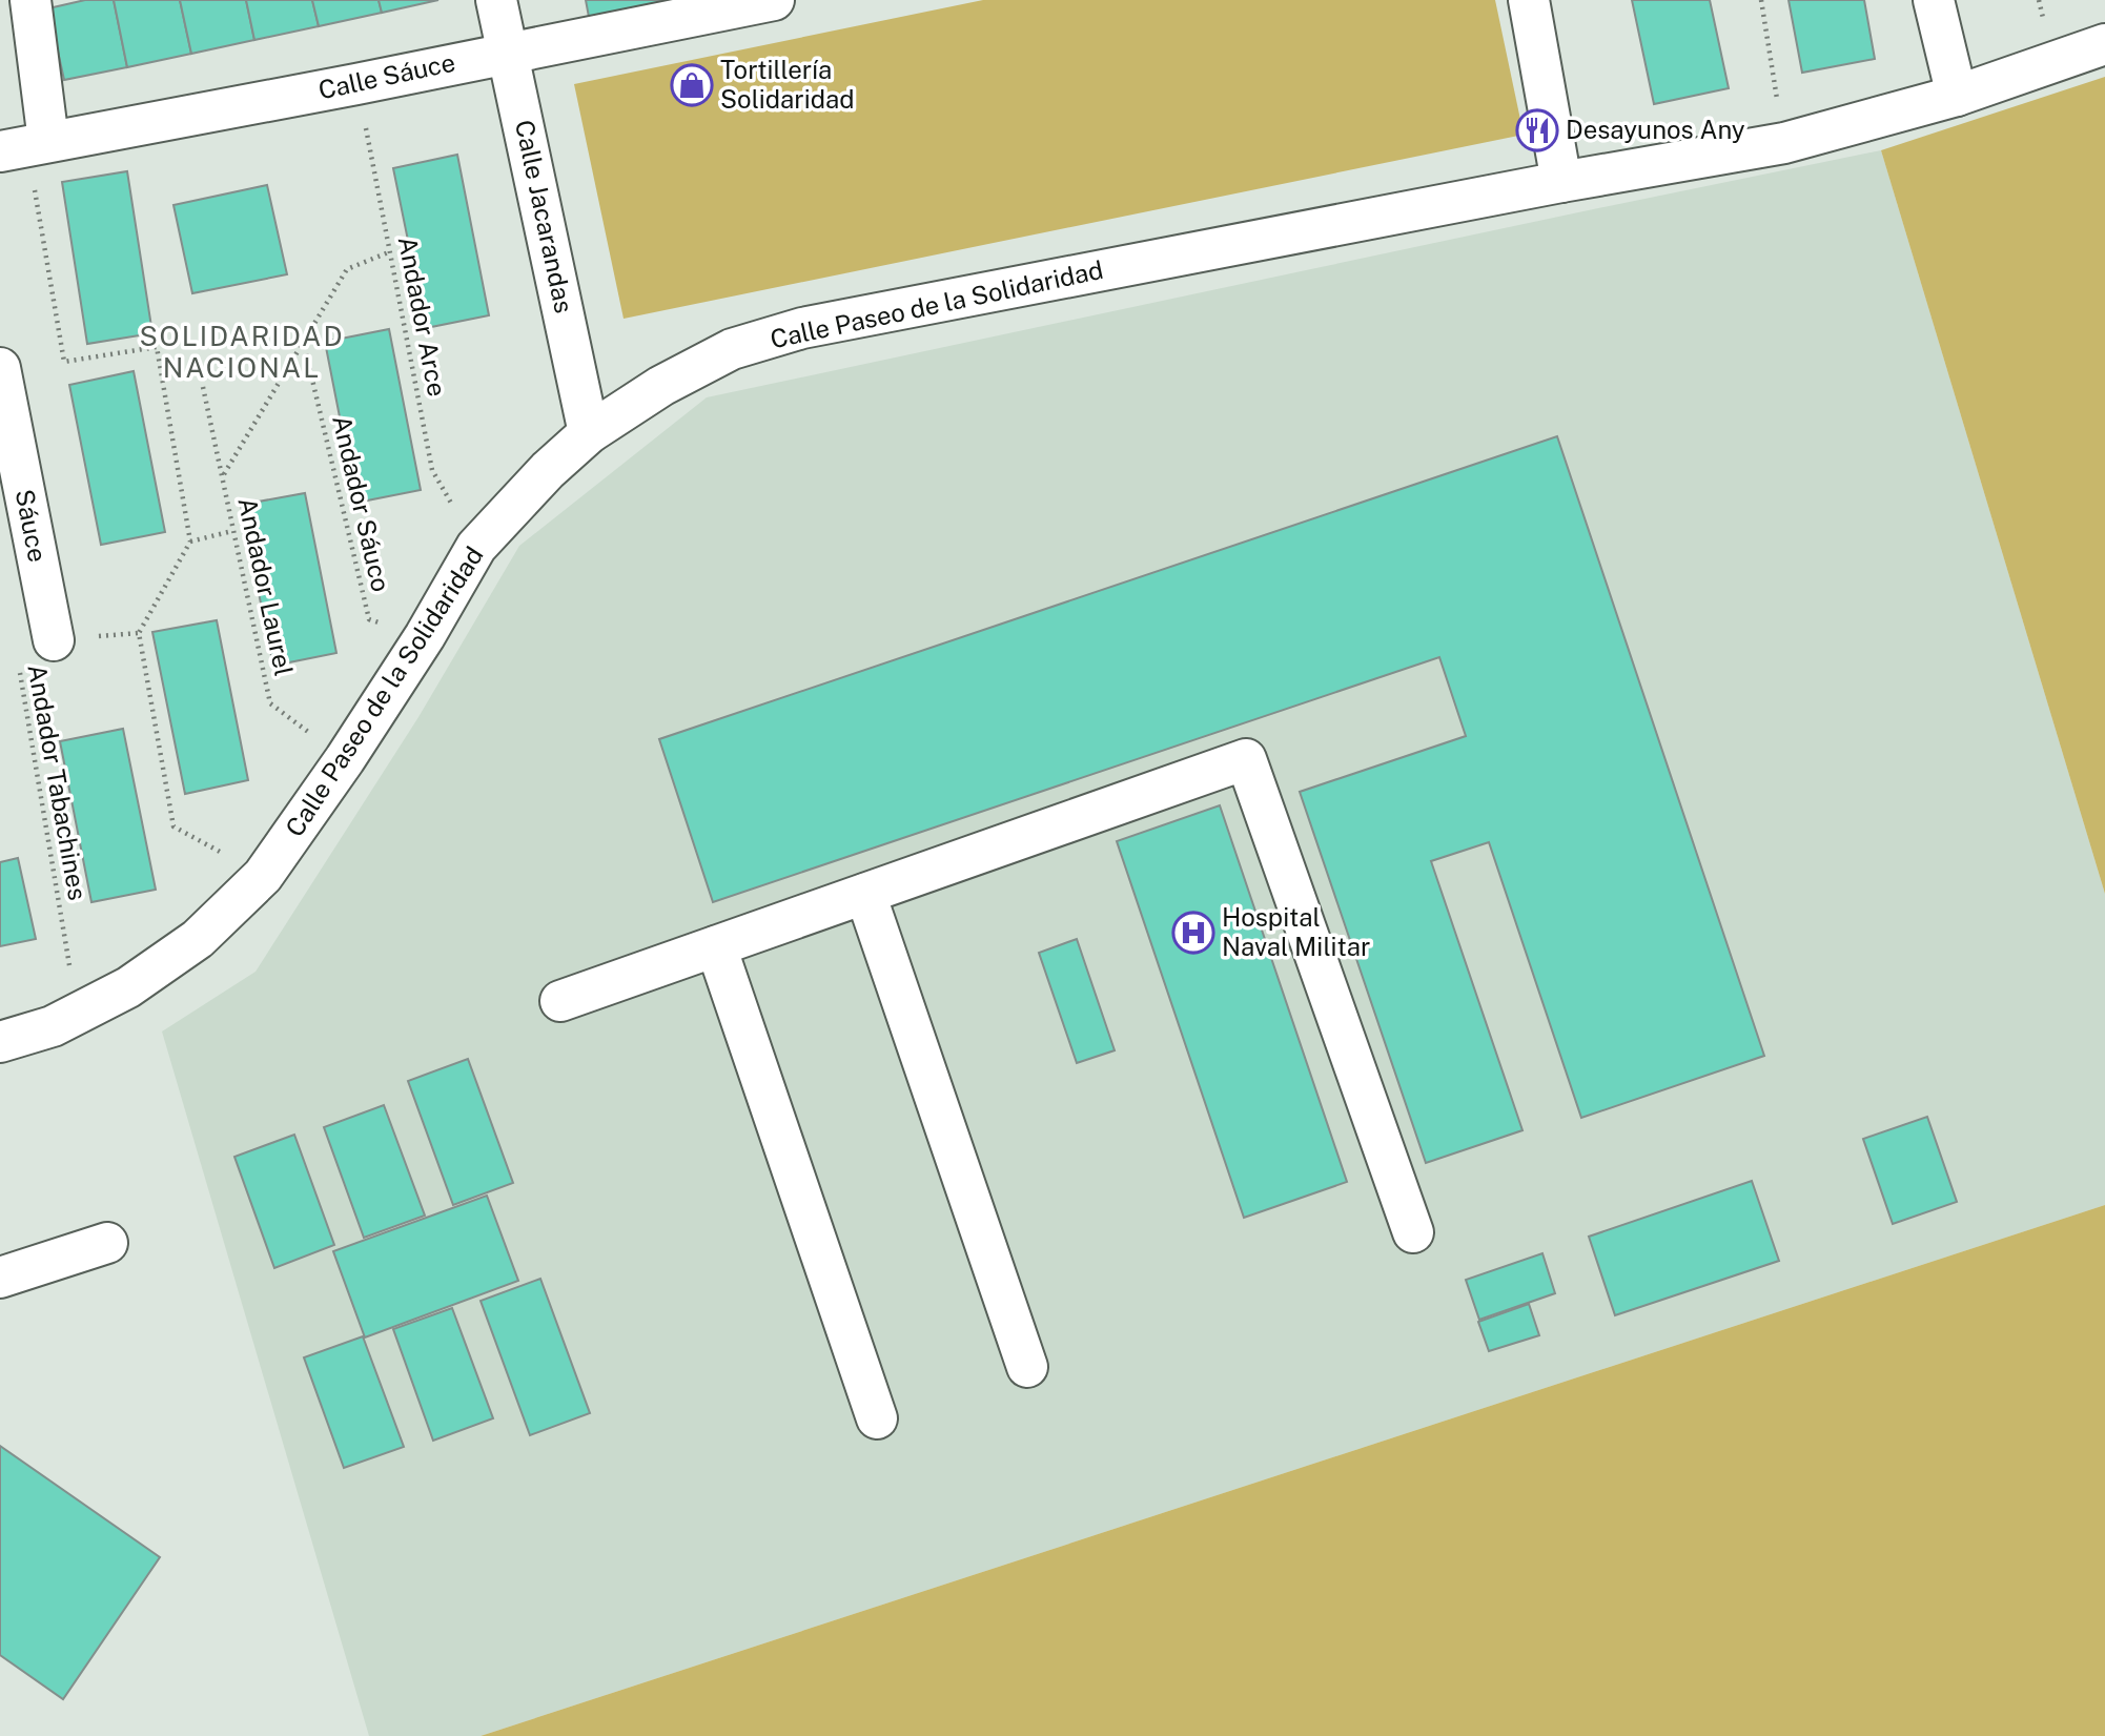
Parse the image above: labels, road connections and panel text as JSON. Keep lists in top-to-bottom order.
{
  "streets": {
    "street": [
      "Calle Sáuce",
      "Calle Jacarandas",
      "Calle Paseo de la Solidaridad",
      "Sáuce"
    ],
    "path": [
      "Andador Arce",
      "Andador Sáuco",
      "Andador Laurel",
      "Andador Tabachines"
    ]
  },
  "crossings": [
    ["Calle Sáuce", "Calle Jacarandas"],
    ["Calle Sáuce", "Andador Arce"],
    ["Calle Jacarandas", "Calle Paseo de la Solidaridad"],
    ["Calle Paseo de la Solidaridad", "Andador Arce"],
    ["Calle Paseo de la Solidaridad", "Andador Sáuco"],
    ["Calle Paseo de la Solidaridad", "Andador Laurel"],
    ["Calle Paseo de la Solidaridad", "Andador Tabachines"]
  ],
  "districts": ["SOLIDARIDAD NACIONAL"],
  "places": {
    "shop": ["Tortillería Solidaridad"],
    "restaurant": ["Desayunos Any"],
    "hospital": ["Hospital Naval Militar"]
  }
}
